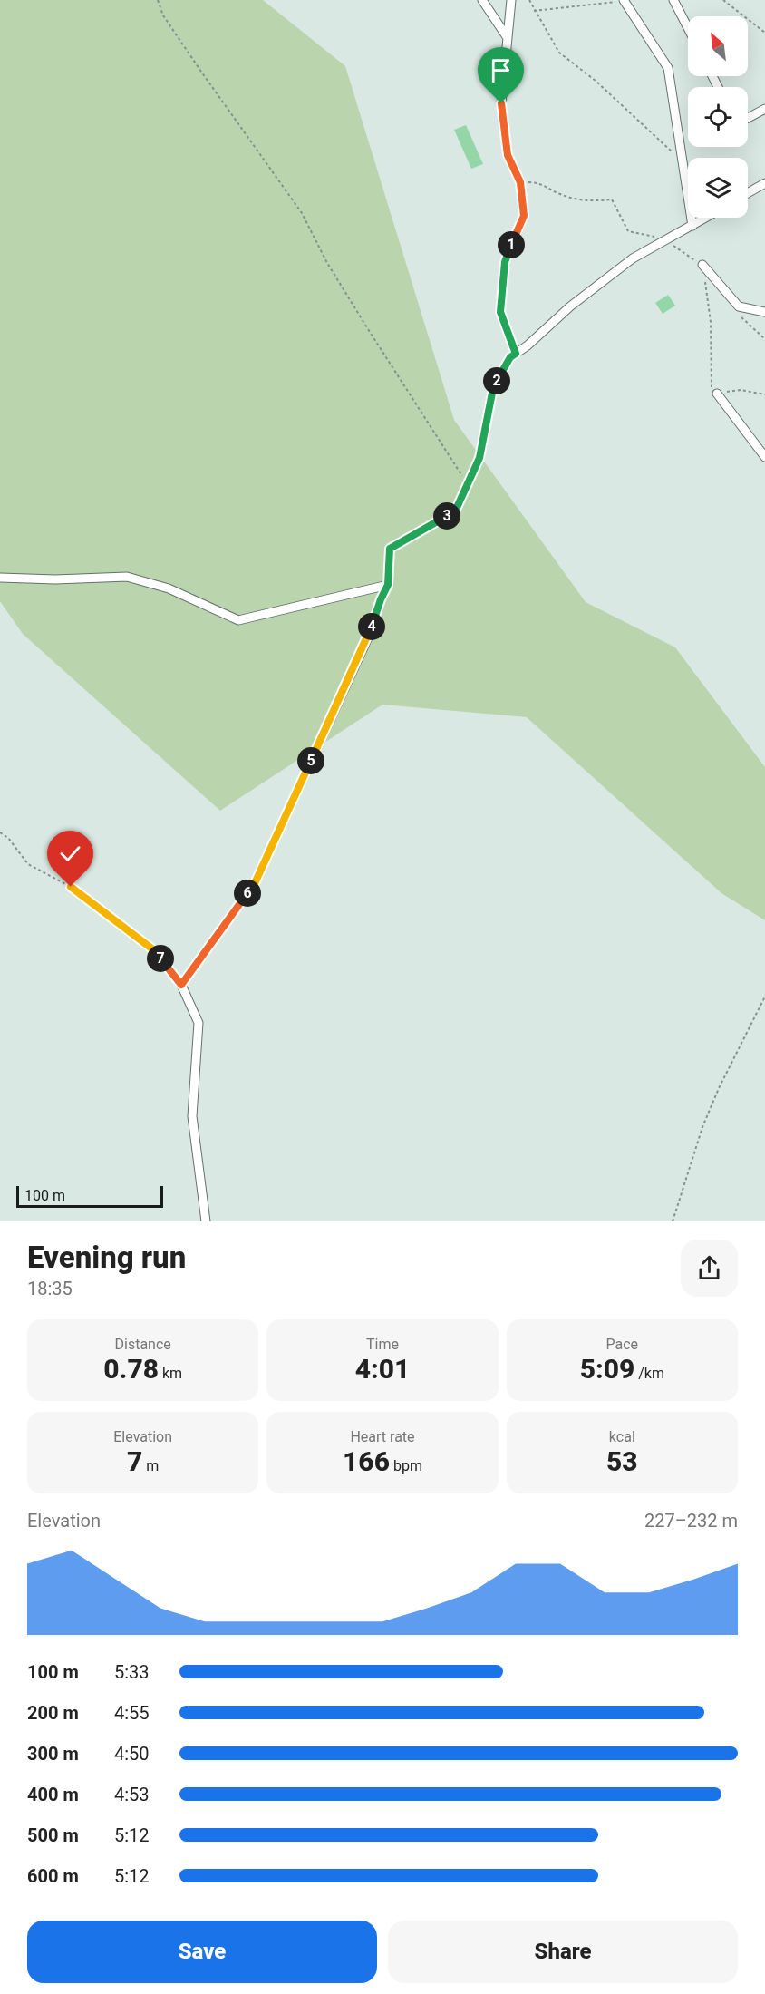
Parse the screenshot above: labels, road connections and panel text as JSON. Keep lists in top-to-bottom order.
{
  "scale_bar": "100 m",
  "north": "top left",
  "page": {
    "pins": [
      "1",
      "2",
      "3",
      "4",
      "5",
      "6",
      "7"
    ],
    "scale": "100 m",
    "heading": ["Evening run", "18:35"],
    "stats": [
      ["Distance", "0.78 km"],
      ["Time", "4:01"],
      ["Pace", "5:09 /km"],
      ["Elevation", "7 m"],
      ["Heart rate", "166 bpm"],
      ["kcal", "53"]
    ],
    "chart": ["Elevation", "227–232 m"],
    "list": [
      {
        "name": "100 m",
        "note": "5:33"
      },
      {
        "name": "200 m",
        "note": "4:55"
      },
      {
        "name": "300 m",
        "note": "4:50"
      },
      {
        "name": "400 m",
        "note": "4:53"
      },
      {
        "name": "500 m",
        "note": "5:12"
      },
      {
        "name": "600 m",
        "note": "5:12"
      }
    ],
    "buttons": ["Save", "Share"]
  }
}
